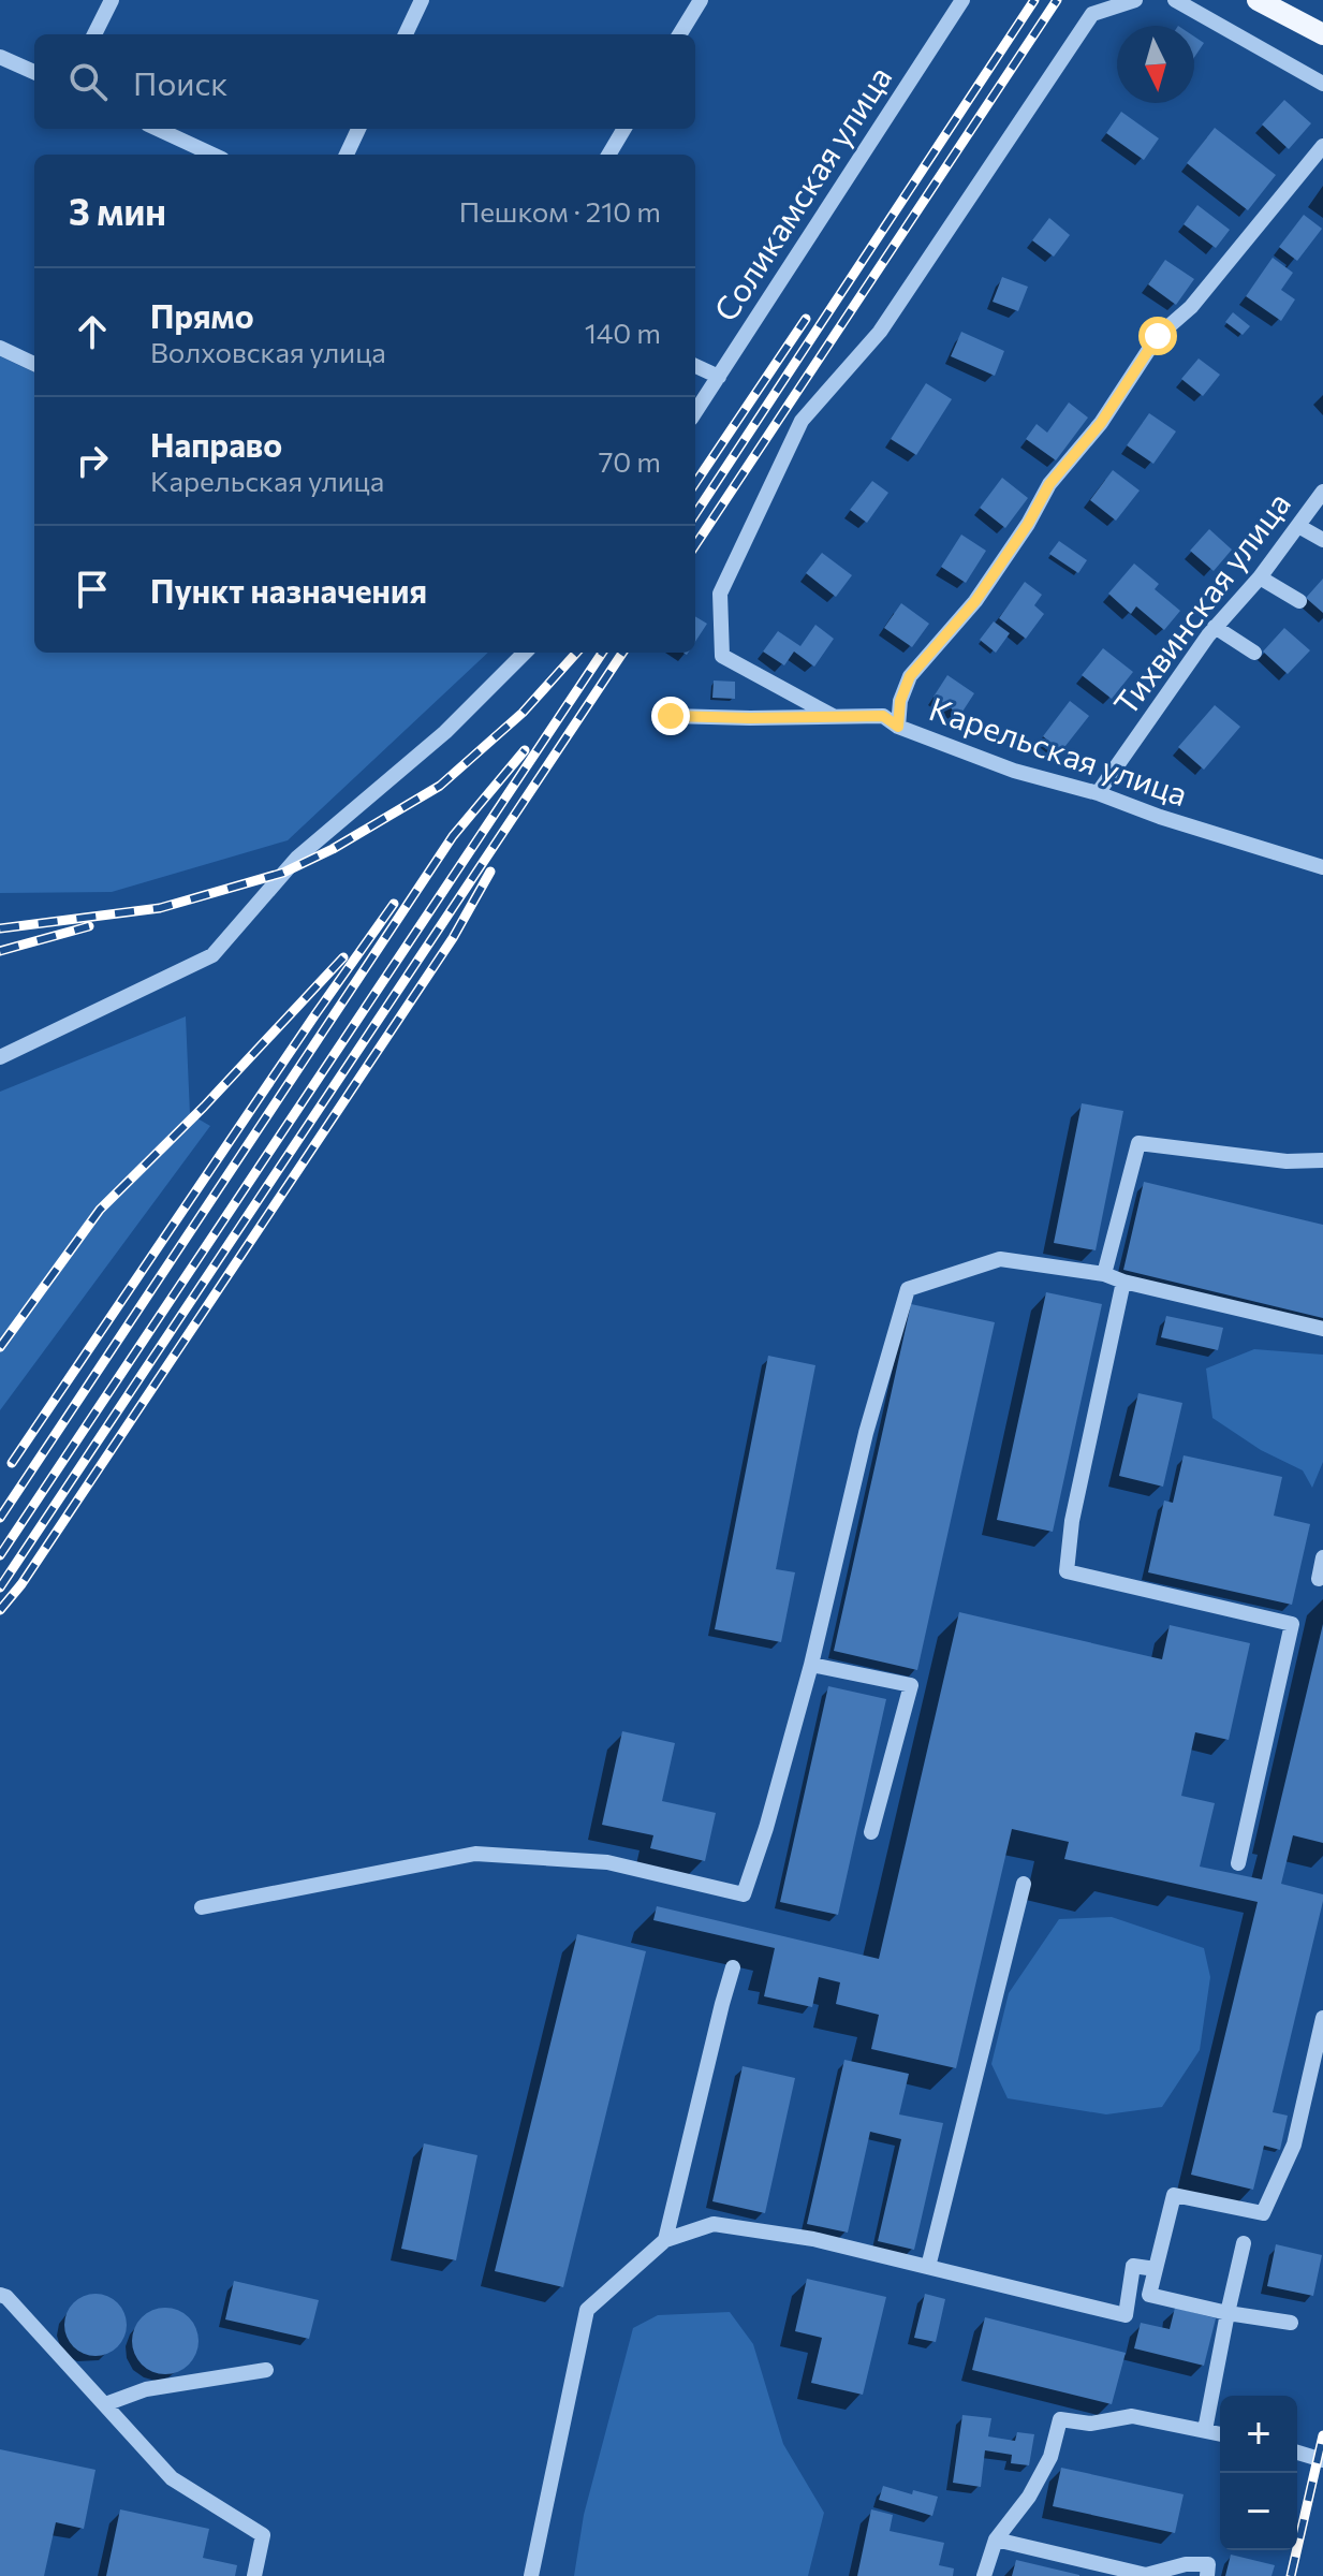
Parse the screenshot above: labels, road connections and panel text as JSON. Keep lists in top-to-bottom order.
{
  "streets": {
    "street": ["Соликамская улица", "Тихвинская улица", "Карельская улица"]
  },
  "crossings": [
    ["Тихвинская улица", "Карельская улица"]
  ],
  "north": "bottom",
  "page": {
    "search": "Поиск",
    "heading": ["3 мин", "Пешком · 210 m"],
    "list": [
      ["Прямо", "Волховская улица", "140 m"],
      ["Направо", "Карельская улица", "70 m"],
      "Пункт назначения"
    ],
    "map_buttons": ["+", "−"]
  }
}
